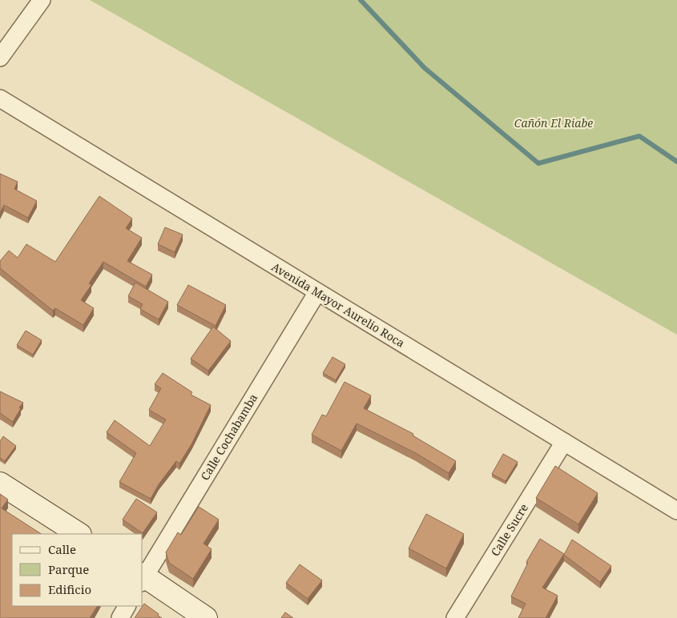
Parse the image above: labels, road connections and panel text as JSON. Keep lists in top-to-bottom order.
{
  "streets": {
    "street": ["Avenida Mayor Aurelio Roca", "Calle Cochabamba", "Calle Sucre"]
  },
  "crossings": [
    ["Avenida Mayor Aurelio Roca", "Calle Cochabamba"],
    ["Avenida Mayor Aurelio Roca", "Calle Sucre"]
  ],
  "parks": ["Cañón El Riabe"],
  "legend": ["Calle", "Parque", "Edificio"]
}
